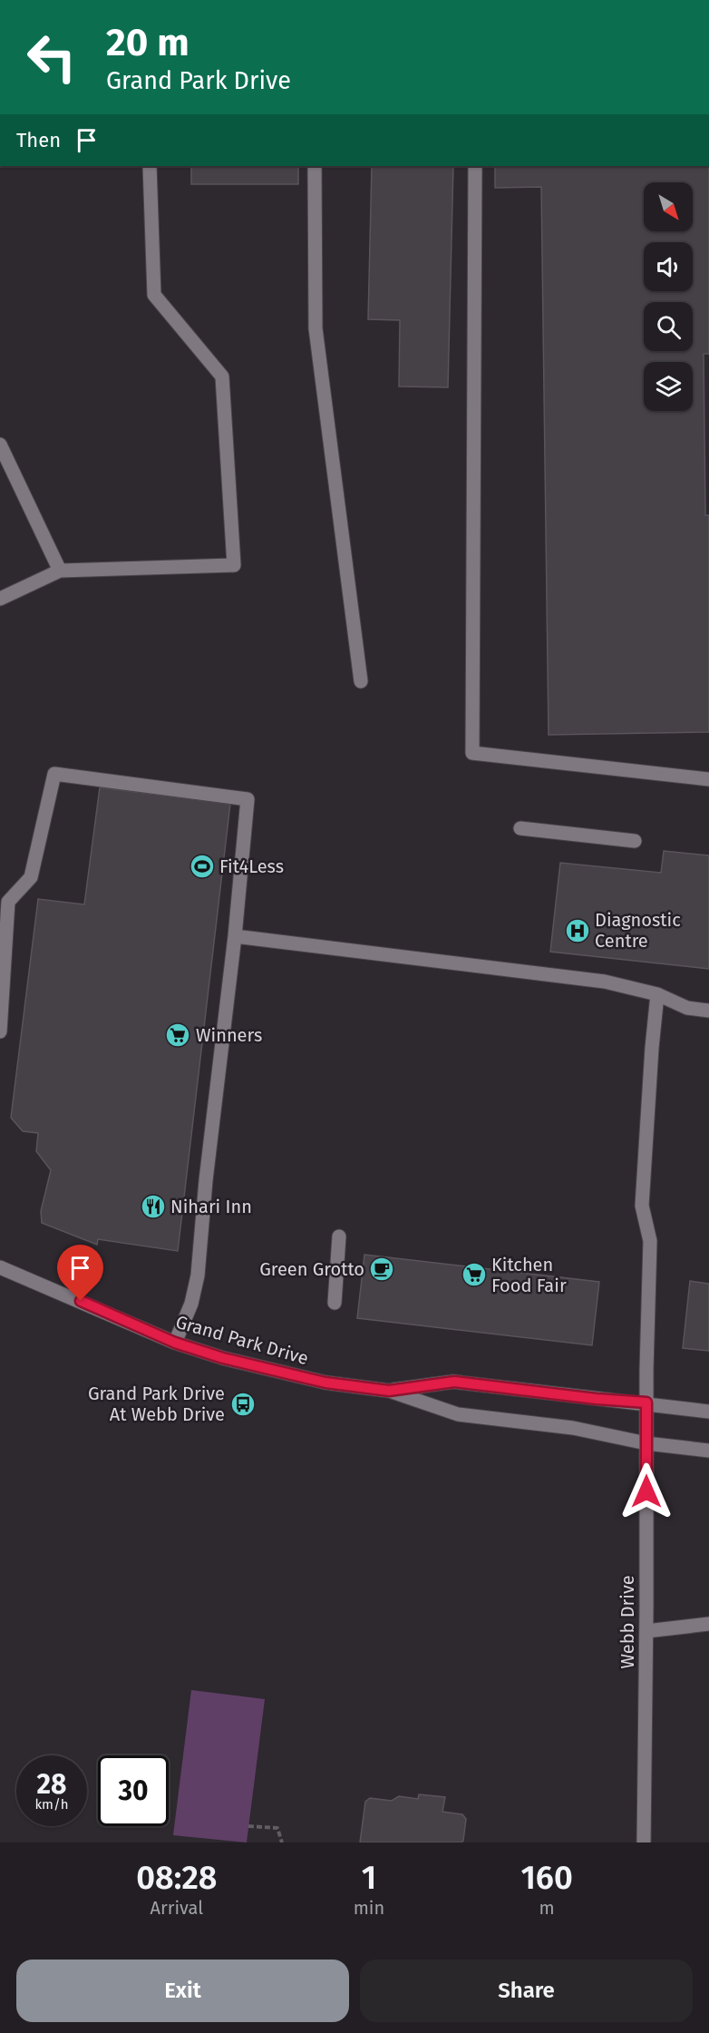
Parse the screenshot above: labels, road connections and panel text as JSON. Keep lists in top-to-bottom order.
{
  "streets": {
    "street": ["Grand Park Drive", "Webb Drive"]
  },
  "crossings": [
    ["Grand Park Drive", "Webb Drive"]
  ],
  "places": {
    "sports": ["Fit4Less"],
    "hospital": ["Diagnostic Centre"],
    "supermarket": ["Winners", "Kitchen Food Fair"],
    "restaurant": ["Nihari Inn"],
    "cafe": ["Green Grotto"],
    "bus stop": ["Grand Park Drive At Webb Drive"]
  },
  "north": "bottom right",
  "page": {
    "turn": ["20 m", "Grand Park Drive"],
    "then": "Then",
    "speed": "28 km/h",
    "limit": "30",
    "eta": [
      "08:28",
      "Arrival",
      "1",
      "min",
      "160",
      "m"
    ],
    "buttons": ["Exit", "Share"]
  }
}
